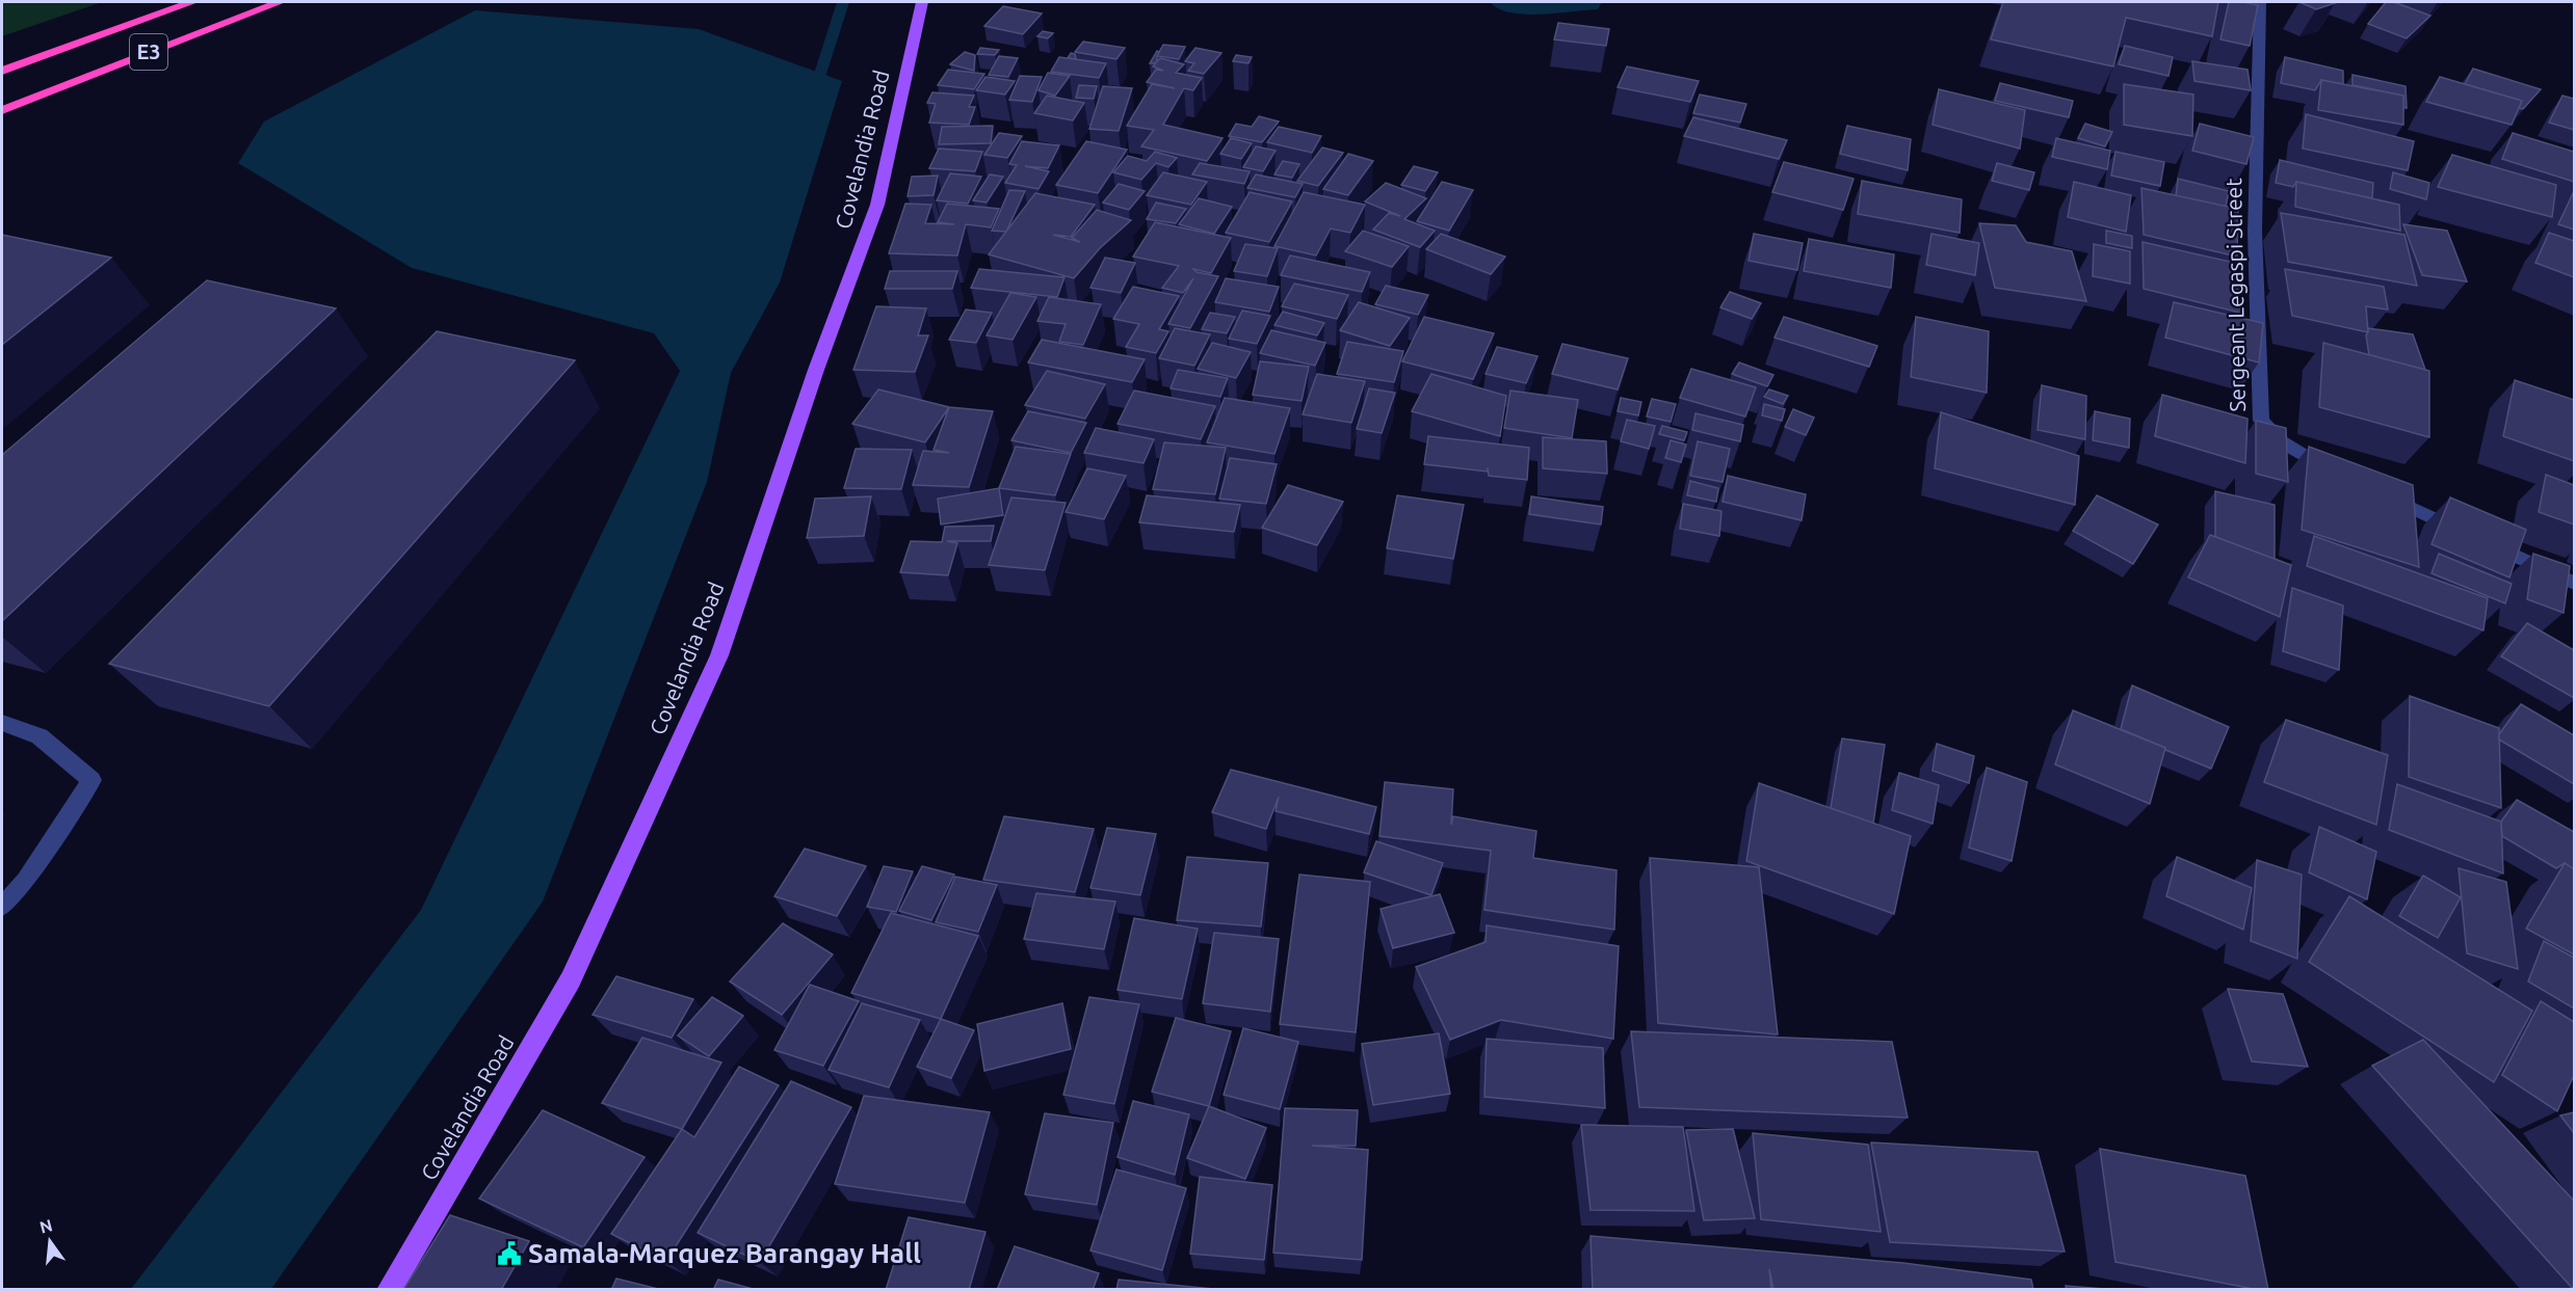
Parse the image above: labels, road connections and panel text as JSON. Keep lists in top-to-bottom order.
{
  "streets": {
    "highway": ["E3"],
    "main road": ["Covelandia Road"],
    "street": ["Sergeant Legaspi Street"]
  },
  "places": {
    "public building": ["Samala-Marquez Barangay Hall"]
  },
  "north": "top"
}
